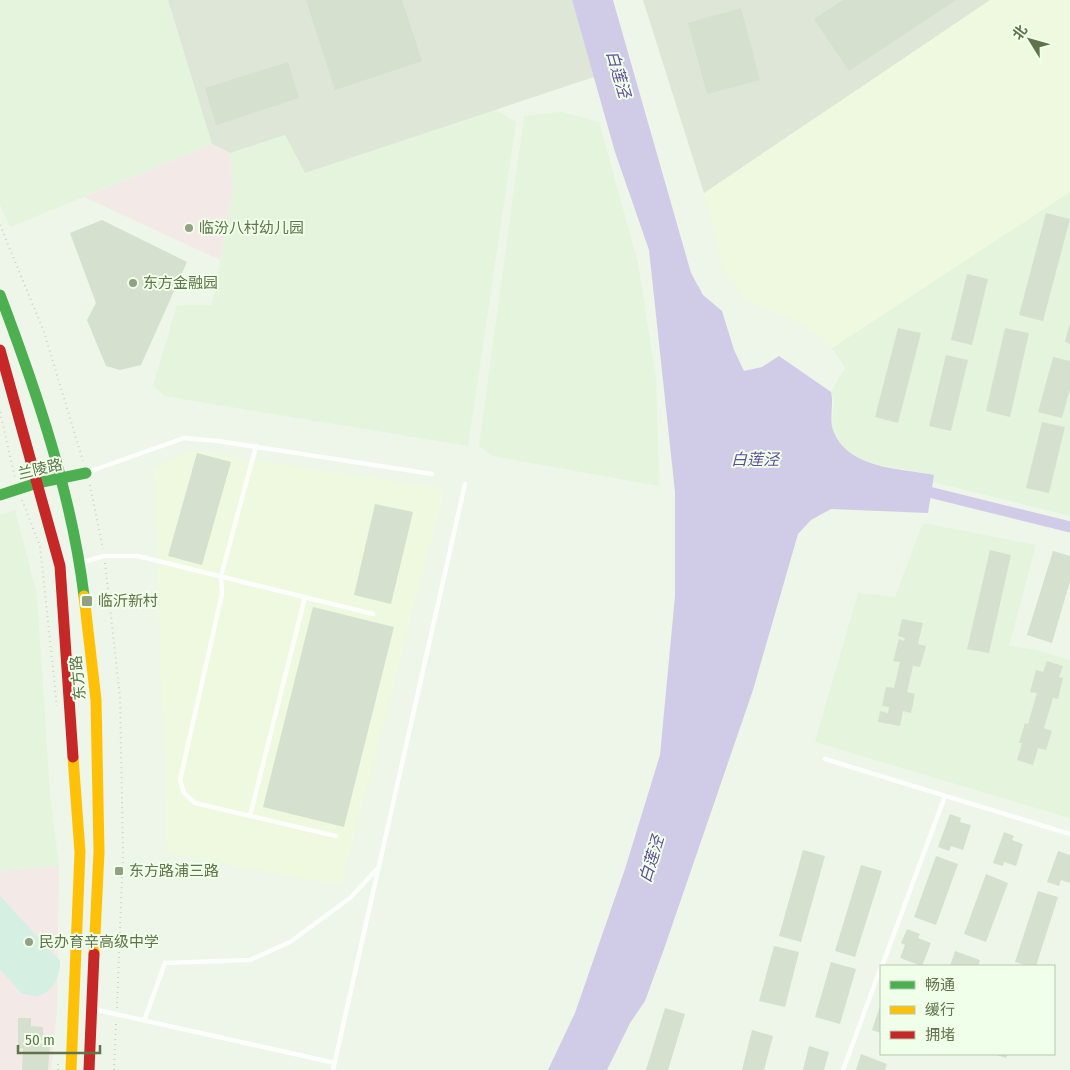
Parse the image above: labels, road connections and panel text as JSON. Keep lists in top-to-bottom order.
{
  "streets": {
    "main road": ["兰陵路", "东方路"]
  },
  "crossings": [
    ["兰陵路", "东方路"]
  ],
  "water": ["白莲泾"],
  "places": {
    "other": ["临汾八村幼儿园", "东方金融园", "民办育辛高级中学"],
    "transit": ["临沂新村", "东方路浦三路"]
  },
  "legend": ["畅通", "缓行", "拥堵"],
  "scale_bar": "50 m",
  "north": "top left"
}
